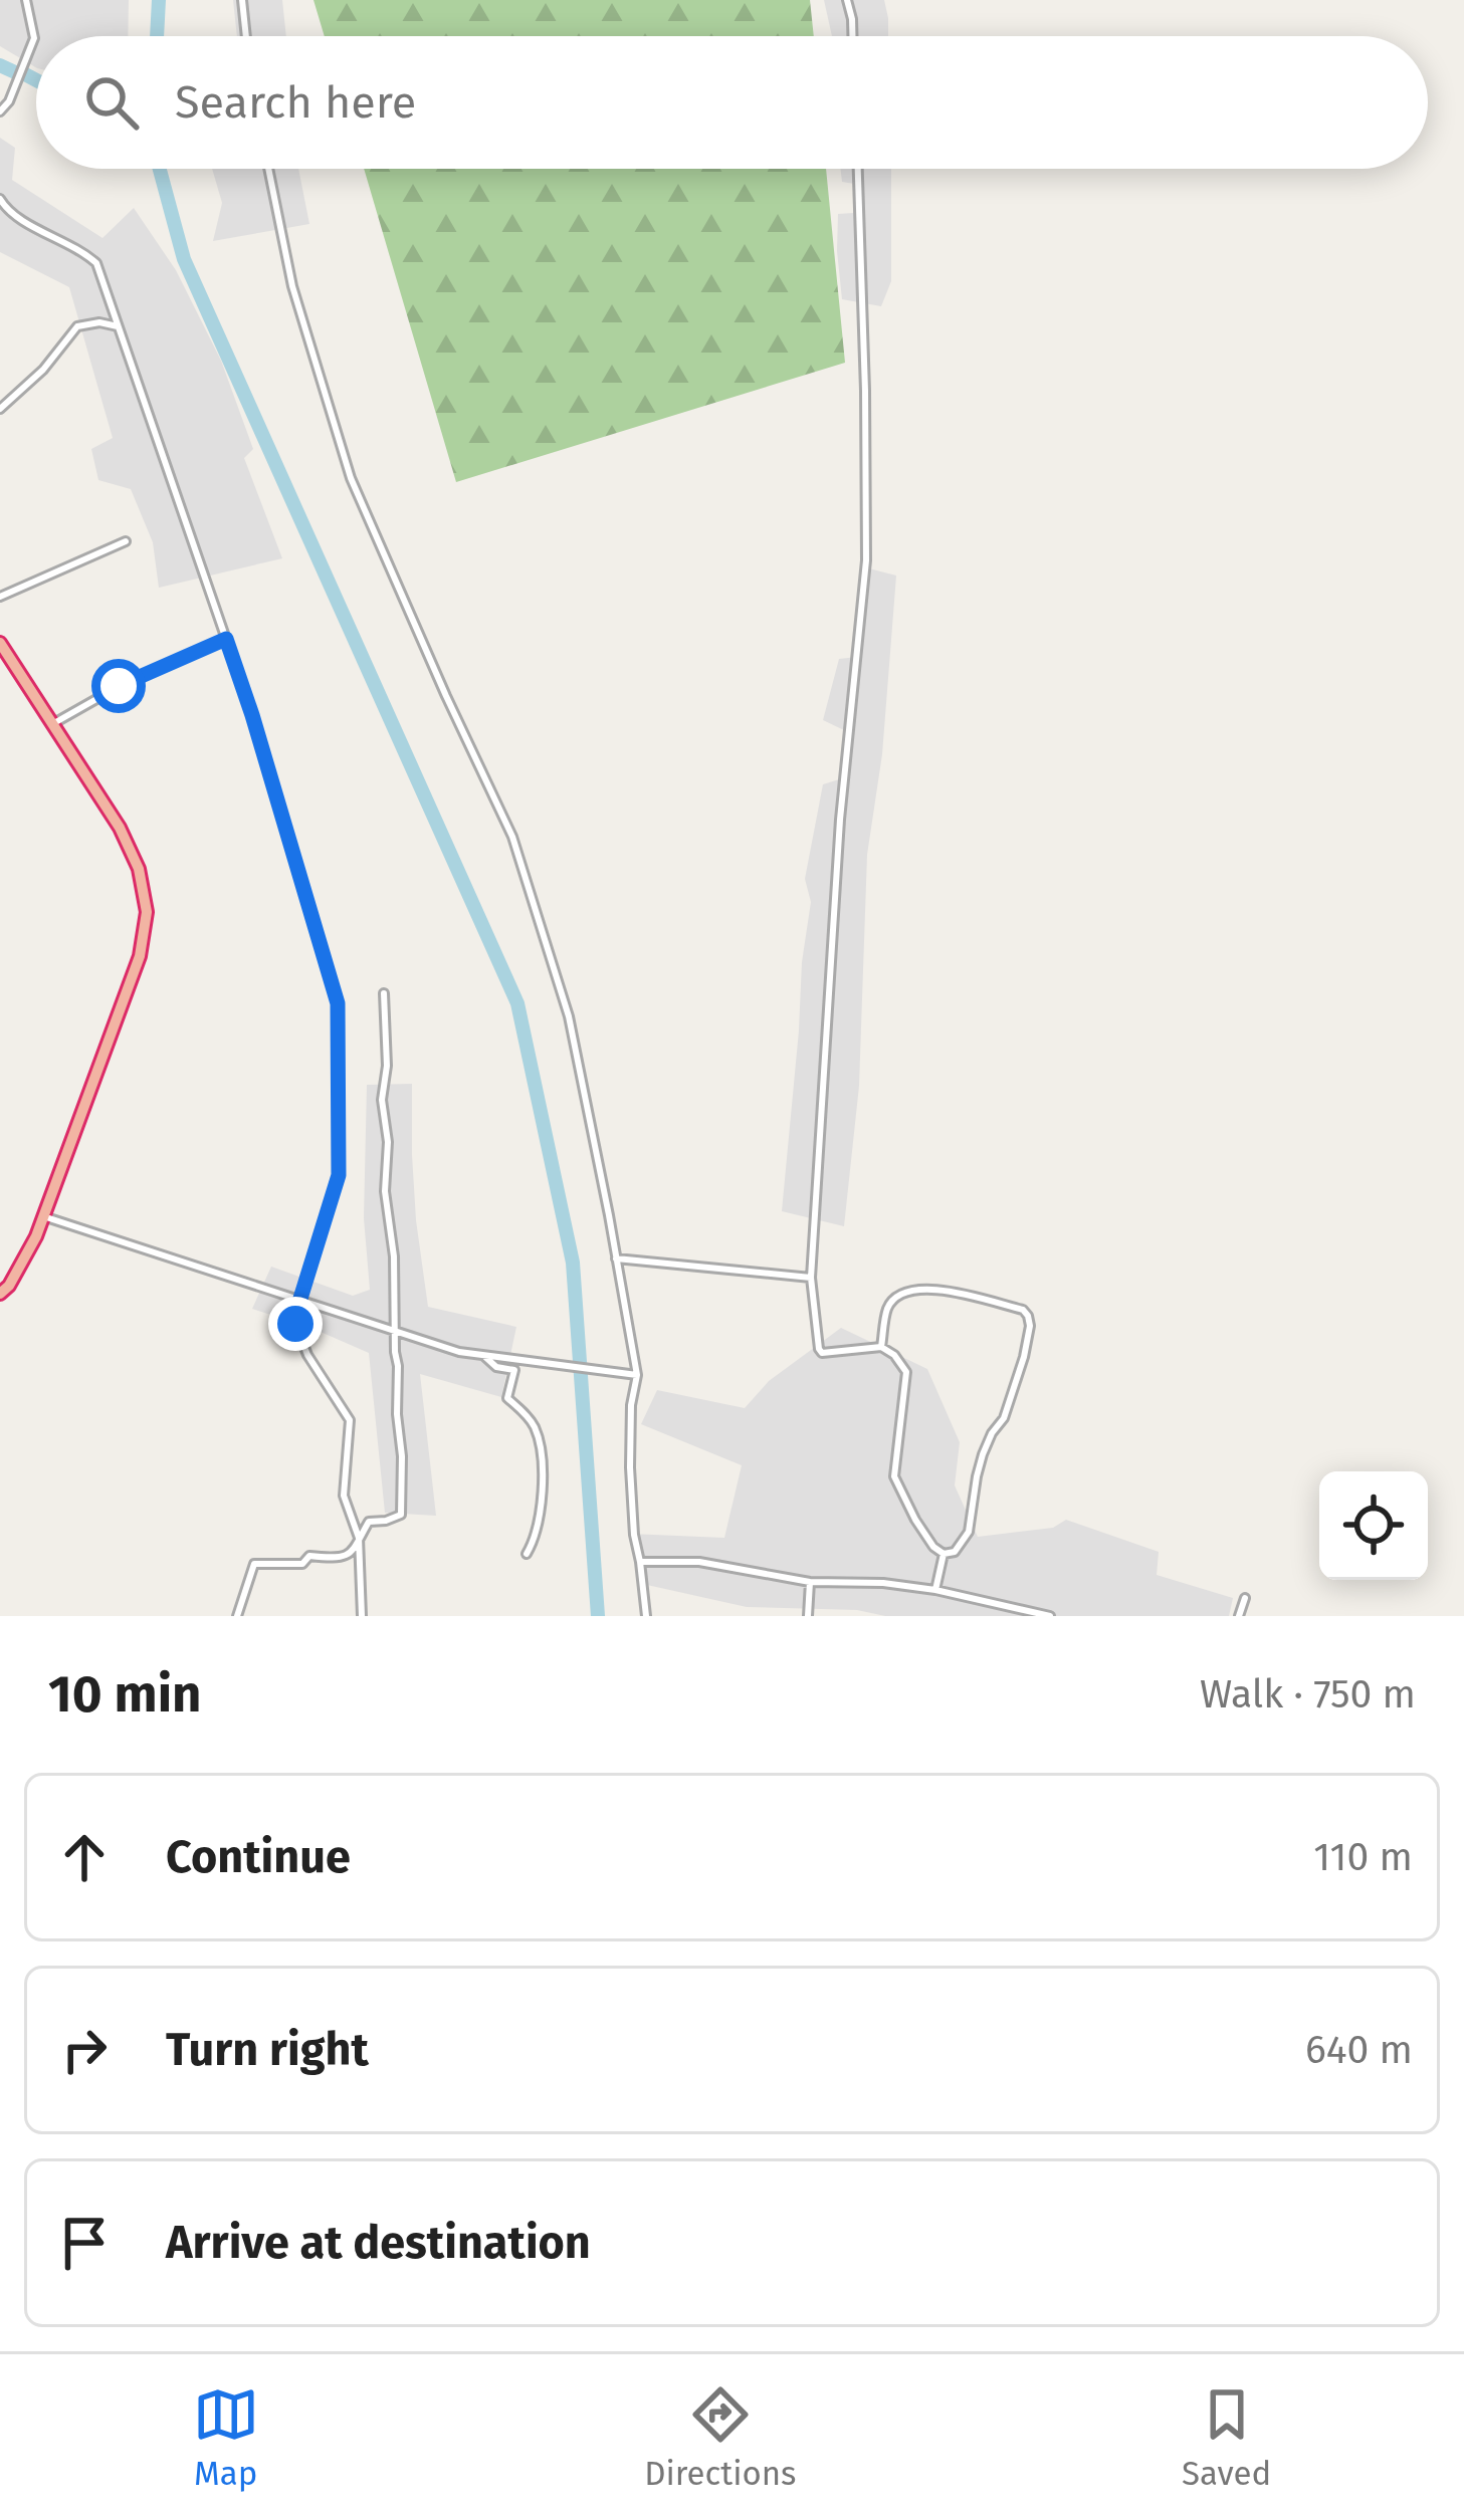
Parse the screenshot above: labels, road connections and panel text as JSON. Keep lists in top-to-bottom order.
{
  "page": {
    "search": "Search here",
    "heading": ["10 min", "Walk · 750 m"],
    "list": [
      ["Continue", "110 m"],
      ["Turn right", "640 m"],
      "Arrive at destination"
    ],
    "nav": ["Map", "Directions", "Saved"]
  }
}
